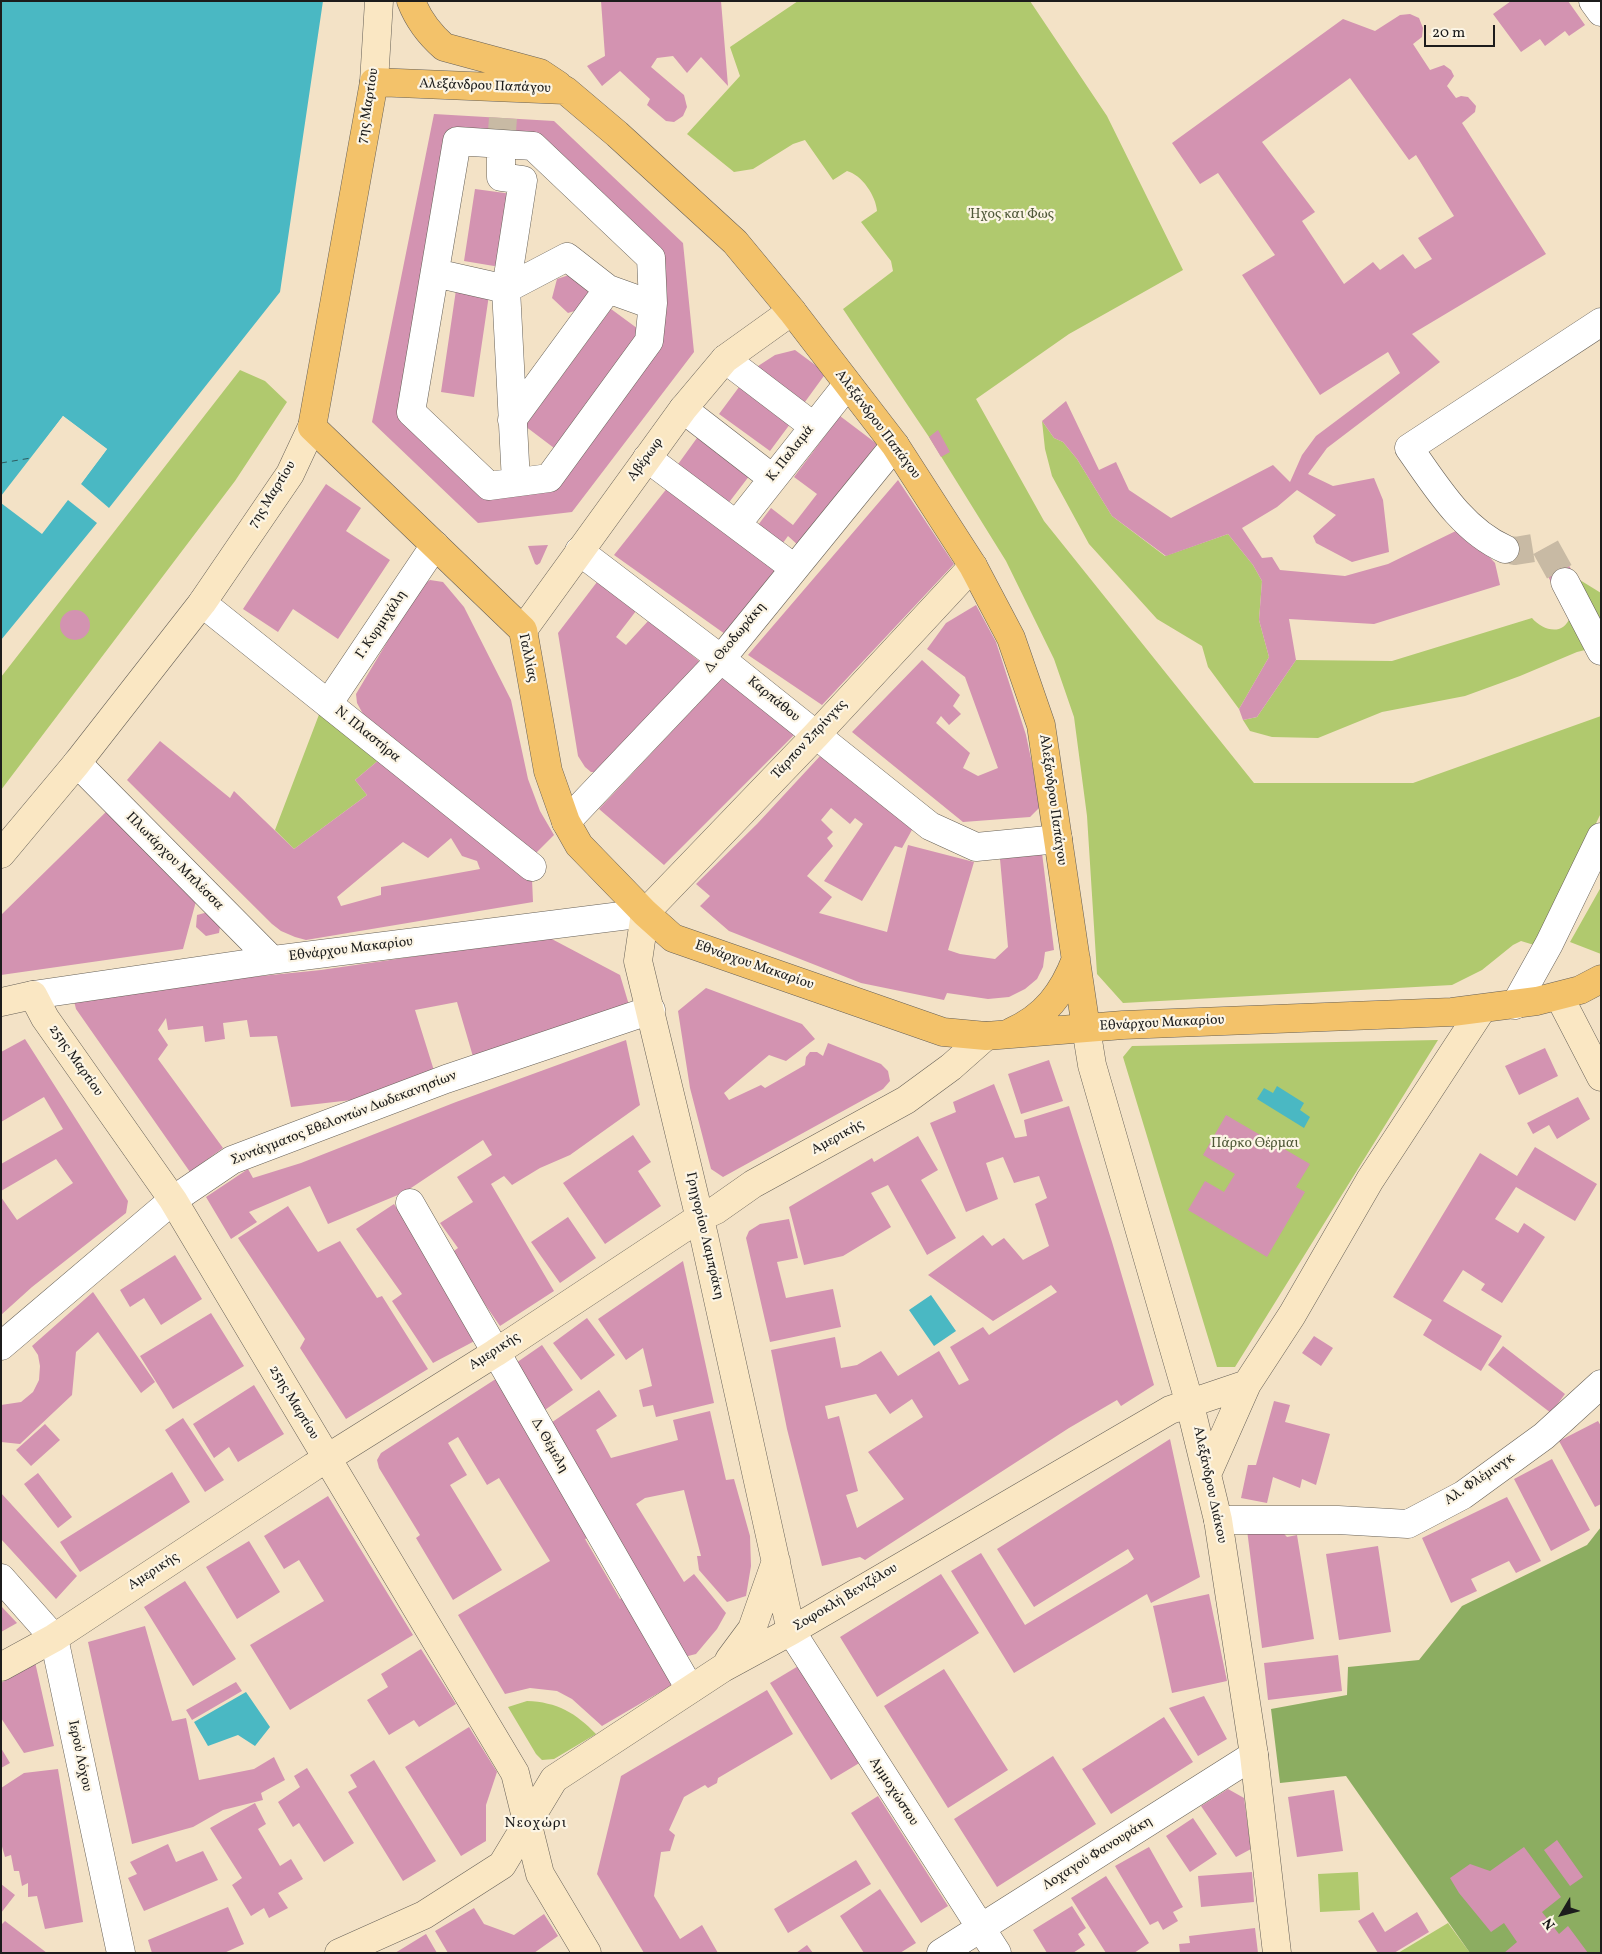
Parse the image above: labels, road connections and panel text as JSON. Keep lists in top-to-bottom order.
{
  "streets": {
    "main road": [
      "Αλεξάνδρου Παπάγου",
      "7ης Μαρτίου",
      "Γαλλίας",
      "Εθνάρχου Μακαρίου"
    ],
    "street": [
      "Κ. Παλαμά",
      "Αβέρωφ",
      "Γ. Κυρμιχάλη",
      "Δ. Θεοδωράκη",
      "Καρπάθου",
      "Ν. Πλαστήρα",
      "Τάρπον Σπρίνγκς",
      "Πλωτάρχου Μπλέσσα",
      "25ης Μαρτίου",
      "Συντάγματος Εθελοντών Δωδεκανησίων",
      "Αμερικής",
      "Γρηγορίου Λαμπράκη",
      "Δ. Θέμελη",
      "Αλ. Φλέμινγκ",
      "Αλεξάνδρου Διάκου",
      "Σοφοκλή Βενιζέλου",
      "Ιερού Λόχου",
      "Αμμοχώστου",
      "Λοχαγού Φανουράκη"
    ]
  },
  "crossings": [
    ["Αλεξάνδρου Παπάγου", "7ης Μαρτίου"],
    ["Αλεξάνδρου Παπάγου", "Κ. Παλαμά"],
    ["Αλεξάνδρου Παπάγου", "Αβέρωφ"],
    ["Αλεξάνδρου Παπάγου", "Δ. Θεοδωράκη"],
    ["Αλεξάνδρου Παπάγου", "Καρπάθου"],
    ["Αλεξάνδρου Παπάγου", "Τάρπον Σπρίνγκς"],
    ["Αλεξάνδρου Παπάγου", "Εθνάρχου Μακαρίου"],
    ["Αλεξάνδρου Παπάγου", "Αλεξάνδρου Διάκου"],
    ["7ης Μαρτίου", "Γαλλίας"],
    ["7ης Μαρτίου", "Ν. Πλαστήρα"],
    ["7ης Μαρτίου", "Πλωτάρχου Μπλέσσα"],
    ["Αβέρωφ", "Γαλλίας"],
    ["Αβέρωφ", "Καρπάθου"],
    ["Γ. Κυρμιχάλη", "Γαλλίας"],
    ["Γ. Κυρμιχάλη", "Ν. Πλαστήρα"],
    ["Δ. Θεοδωράκη", "Γαλλίας"],
    ["Δ. Θεοδωράκη", "Καρπάθου"],
    ["Γαλλίας", "Τάρπον Σπρίνγκς"],
    ["Γαλλίας", "Εθνάρχου Μακαρίου"],
    ["Γαλλίας", "Γρηγορίου Λαμπράκη"],
    ["Καρπάθου", "Τάρπον Σπρίνγκς"],
    ["Τάρπον Σπρίνγκς", "Εθνάρχου Μακαρίου"],
    ["Τάρπον Σπρίνγκς", "Γρηγορίου Λαμπράκη"],
    ["Πλωτάρχου Μπλέσσα", "Εθνάρχου Μακαρίου"],
    ["Εθνάρχου Μακαρίου", "25ης Μαρτίου"],
    ["Εθνάρχου Μακαρίου", "Αμερικής"],
    ["Εθνάρχου Μακαρίου", "Γρηγορίου Λαμπράκη"],
    ["Εθνάρχου Μακαρίου", "Αλεξάνδρου Διάκου"],
    ["25ης Μαρτίου", "Συντάγματος Εθελοντών Δωδεκανησίων"],
    ["25ης Μαρτίου", "Αμερικής"],
    ["25ης Μαρτίου", "Σοφοκλή Βενιζέλου"],
    ["Συντάγματος Εθελοντών Δωδεκανησίων", "Γρηγορίου Λαμπράκη"],
    ["Αμερικής", "Γρηγορίου Λαμπράκη"],
    ["Αμερικής", "Δ. Θέμελη"],
    ["Αμερικής", "Ιερού Λόχου"],
    ["Γρηγορίου Λαμπράκη", "Σοφοκλή Βενιζέλου"],
    ["Γρηγορίου Λαμπράκη", "Αμμοχώστου"],
    ["Δ. Θέμελη", "Σοφοκλή Βενιζέλου"],
    ["Αλ. Φλέμινγκ", "Αλεξάνδρου Διάκου"],
    ["Αλεξάνδρου Διάκου", "Σοφοκλή Βενιζέλου"],
    ["Αλεξάνδρου Διάκου", "Λοχαγού Φανουράκη"],
    ["Σοφοκλή Βενιζέλου", "Αμμοχώστου"],
    ["Αμμοχώστου", "Λοχαγού Φανουράκη"]
  ],
  "districts": ["Νεοχώρι"],
  "parks": ["Ήχος και Φως", "Πάρκο Θέρμαι"],
  "scale_bar": "20 m",
  "north": "bottom left"
}
